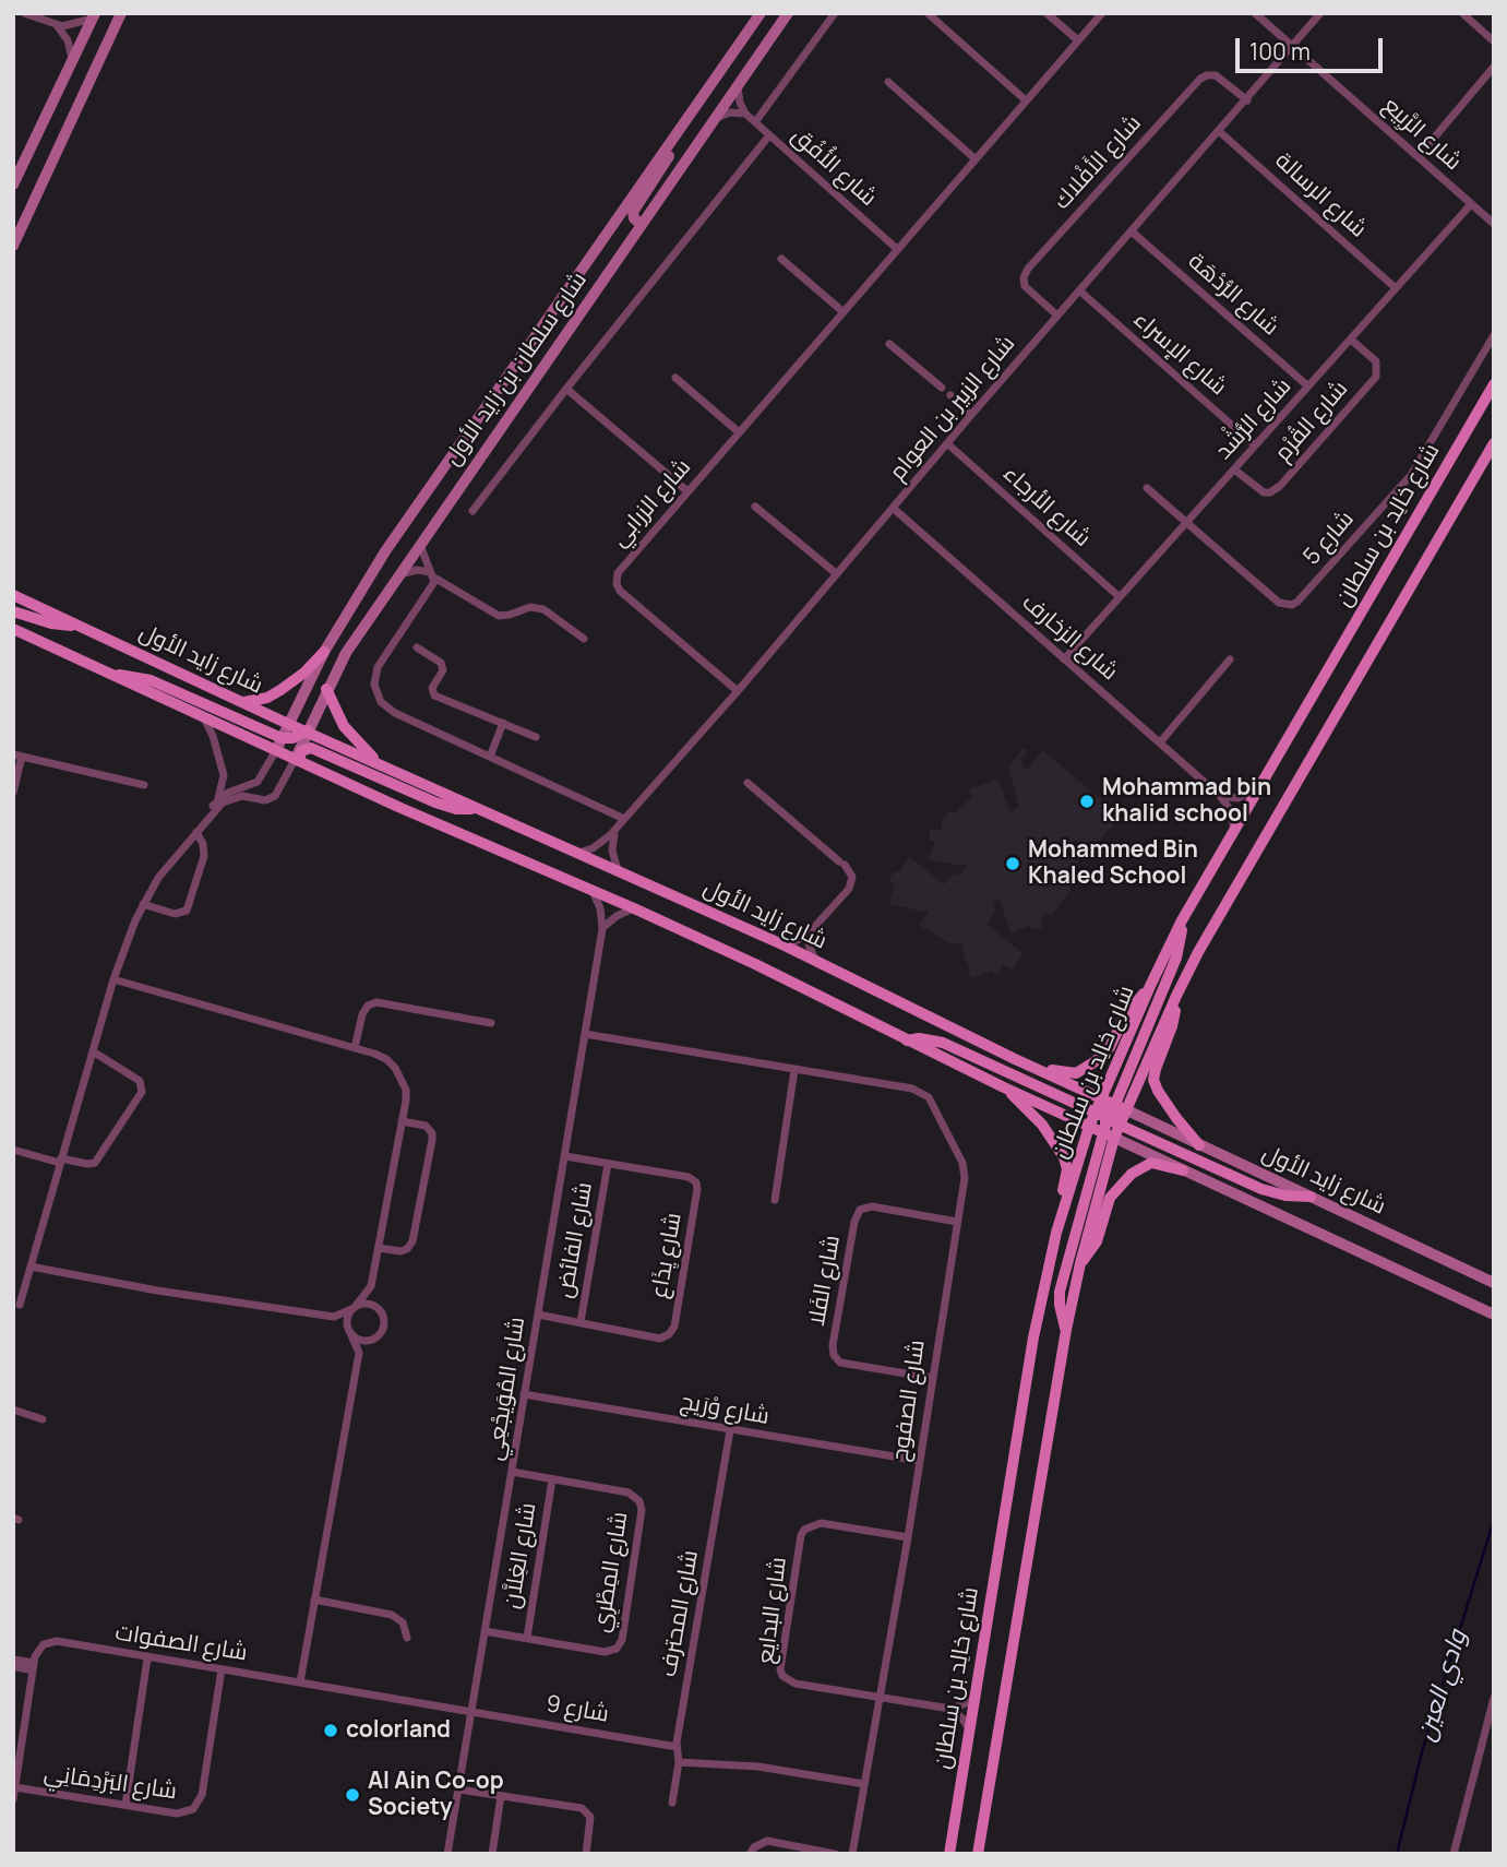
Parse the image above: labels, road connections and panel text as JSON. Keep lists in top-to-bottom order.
{
  "streets": {
    "main road": ["شارع سلطان بن زايد الأول", "شارع خالِد بن سلطان", "شارع زايد الأول"],
    "street": [
      "شارع الرَّبِيع",
      "شارع الأَفْلاك",
      "شارع الأُفُق",
      "شارع الرسالة",
      "شارع الرُّدْهَة",
      "شارع الإسراء",
      "شارع الزبير بن العوام",
      "شارع الرُّشْد",
      "شارع القُرْم",
      "شارع الزرابي",
      "شارع الأرجاء",
      "شارع 5",
      "شارع الزخارف",
      "شارع الفائض",
      "شارع يِذَاع",
      "شارع الفَلا",
      "شارع المُوَيجْعِي",
      "شارع الصفوح",
      "شارع وْرَيج",
      "شارع الغِلاَّن",
      "شارع المِطْرِي",
      "شارع البدايع",
      "شارع المحترف",
      "شارع الصفوات",
      "شارع 9",
      "شارع البَرْدِمَانِي"
    ]
  },
  "crossings": [
    ["شارع الرَّبِيع", "شارع الزبير بن العوام"],
    ["شارع الرَّبِيع", "شارع الرُّشْد"],
    ["شارع الأَفْلاك", "شارع الزبير بن العوام"],
    ["شارع الأُفُق", "شارع الزرابي"],
    ["شارع الرسالة", "شارع الزبير بن العوام"],
    ["شارع الرسالة", "شارع الرُّشْد"],
    ["شارع الرُّدْهَة", "شارع الزبير بن العوام"],
    ["شارع الرُّدْهَة", "شارع الرُّشْد"],
    ["شارع الإسراء", "شارع الزبير بن العوام"],
    ["شارع الإسراء", "شارع الرُّشْد"],
    ["شارع سلطان بن زايد الأول", "شارع زايد الأول"],
    ["شارع الزبير بن العوام", "شارع الزرابي"],
    ["شارع الزبير بن العوام", "شارع الأرجاء"],
    ["شارع الزبير بن العوام", "شارع الزخارف"],
    ["شارع الزبير بن العوام", "شارع زايد الأول"],
    ["شارع الرُّشْد", "شارع القُرْم"],
    ["شارع الرُّشْد", "شارع الأرجاء"],
    ["شارع الرُّشْد", "شارع 5"],
    ["شارع الرُّشْد", "شارع الزخارف"],
    ["شارع خالِد بن سلطان", "شارع الزخارف"],
    ["شارع خالِد بن سلطان", "شارع زايد الأول"],
    ["شارع الفائض", "شارع يِذَاع"],
    ["شارع يِذَاع", "شارع المُوَيجْعِي"],
    ["شارع الفَلا", "شارع الصفوح"],
    ["شارع المُوَيجْعِي", "شارع الصفوح"],
    ["شارع المُوَيجْعِي", "شارع وْرَيج"],
    ["شارع المُوَيجْعِي", "شارع المِطْرِي"],
    ["شارع المُوَيجْعِي", "شارع الصفوات"],
    ["شارع المُوَيجْعِي", "شارع 9"],
    ["شارع الصفوح", "شارع وْرَيج"],
    ["شارع الصفوح", "شارع البدايع"],
    ["شارع وْرَيج", "شارع المحترف"],
    ["شارع الغِلاَّن", "شارع المِطْرِي"],
    ["شارع المحترف", "شارع 9"],
    ["شارع الصفوات", "شارع 9"],
    ["شارع الصفوات", "شارع البَرْدِمَانِي"]
  ],
  "water": ["وادي العين"],
  "places": [
    "Mohammad bin khalid school",
    "Mohammed Bin Khaled School",
    "colorland",
    "Al Ain Co-op Society"
  ],
  "scale_bar": "100 m"
}
